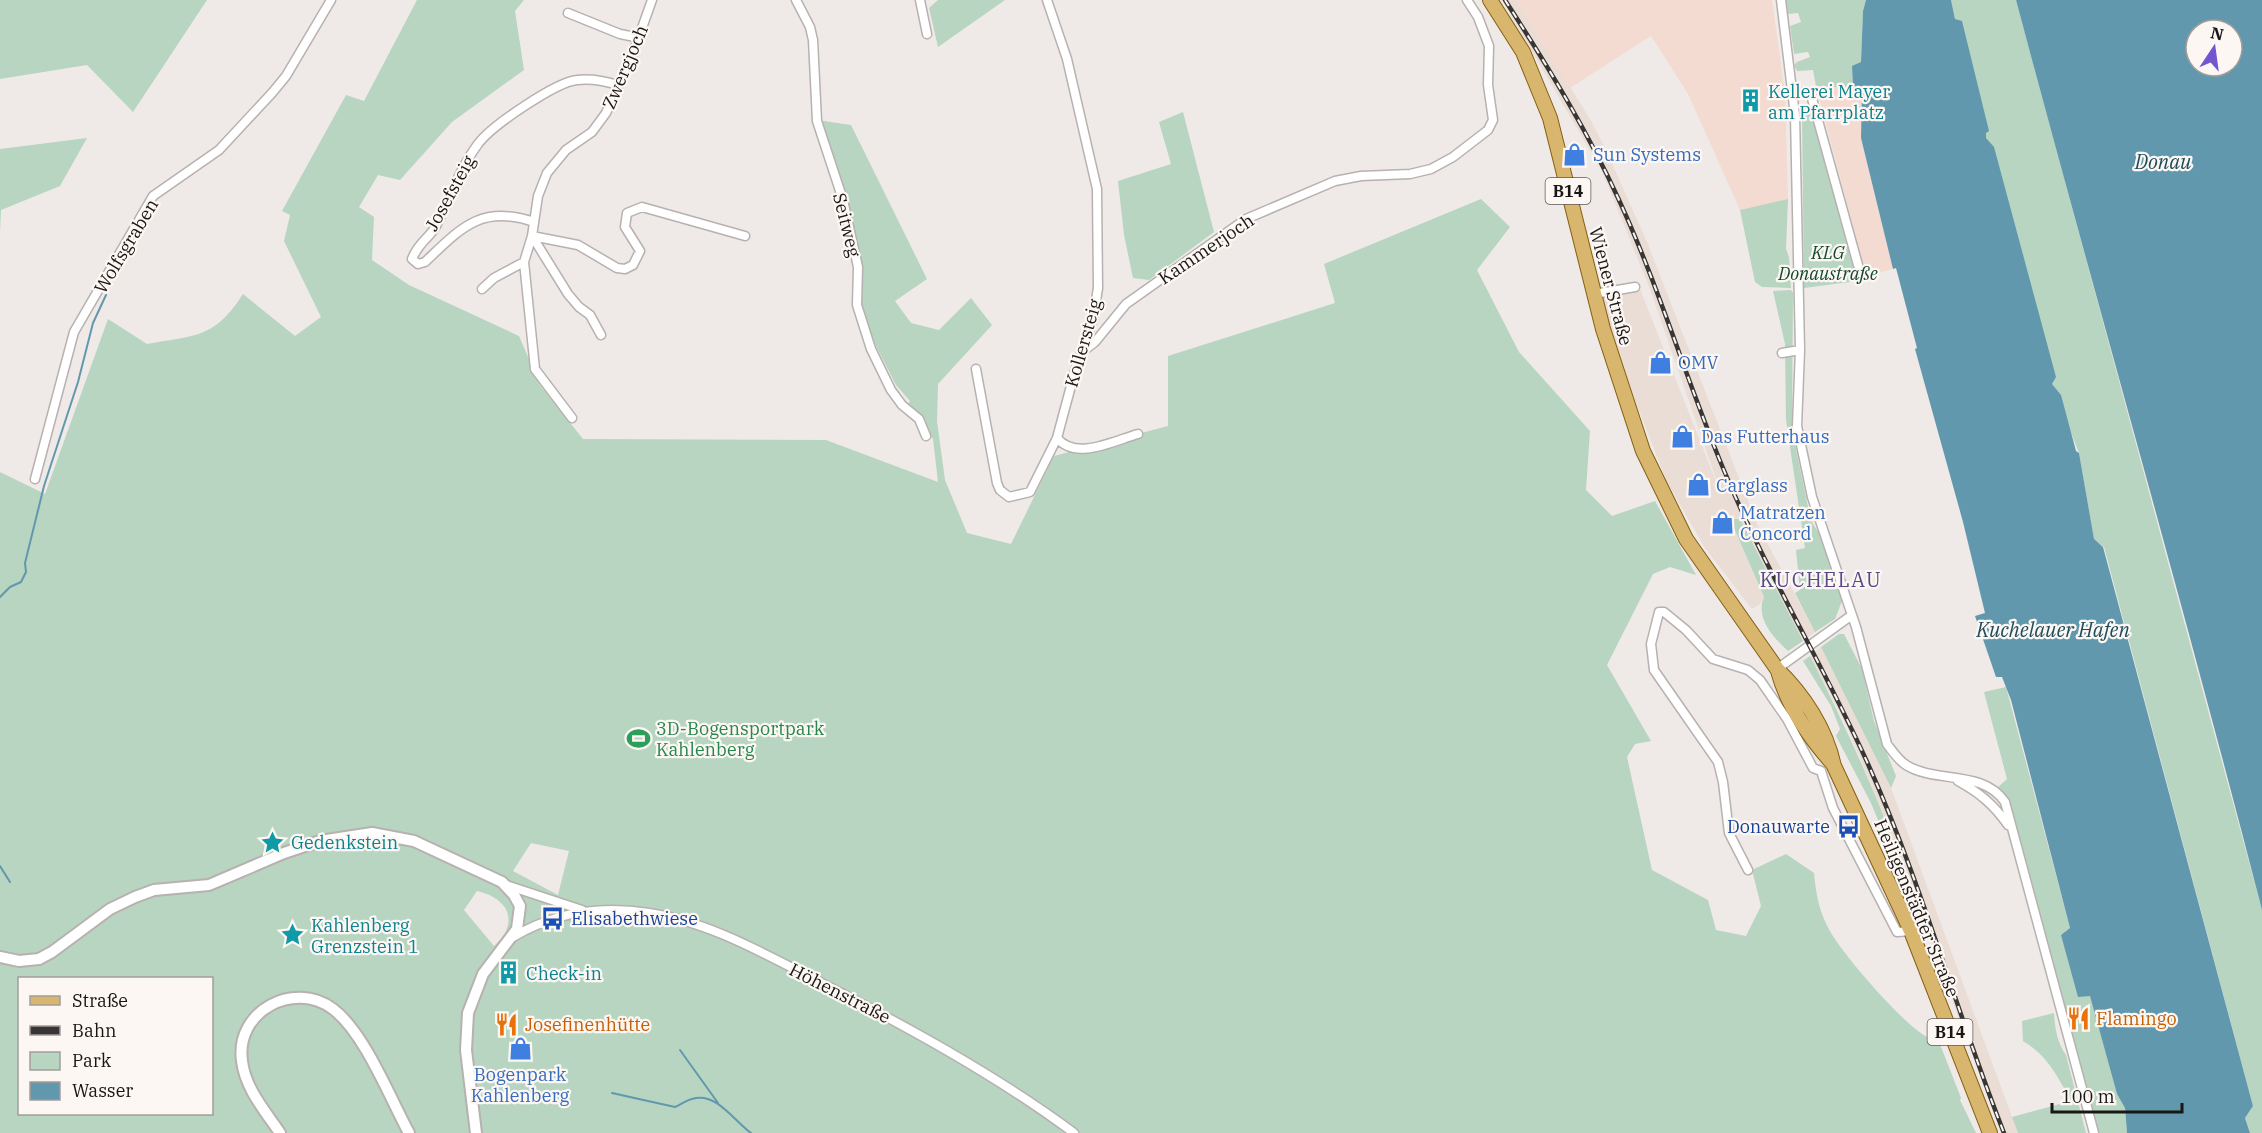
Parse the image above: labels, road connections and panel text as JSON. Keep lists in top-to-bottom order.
{
  "streets": {
    "main road": ["B14", "Wiener Straße", "Heiligenstädter Straße"],
    "street": [
      "Zwergjoch",
      "Josefsteig",
      "Seitweg",
      "Wolfsgraben",
      "Kammerjoch",
      "Kollersteig",
      "Höhenstraße"
    ]
  },
  "crossings": [
    ["Zwergjoch", "Josefsteig"],
    ["Kammerjoch", "Kollersteig"],
    ["Wiener Straße", "Heiligenstädter Straße"]
  ],
  "districts": ["KUCHELAU"],
  "water": ["Donau", "Kuchelauer Hafen"],
  "parks": ["KLG Donaustraße"],
  "places": {
    "building": ["Kellerei Mayer am Pfarrplatz", "Check-in"],
    "shop": [
      "Sun Systems",
      "OMV",
      "Das Futterhaus",
      "Carglass",
      "Matratzen Concord",
      "Bogenpark Kahlenberg"
    ],
    "sports": ["3D-Bogensportpark Kahlenberg"],
    "bus stop": ["Donauwarte", "Elisabethwiese"],
    "place": ["Gedenkstein", "Kahlenberg Grenzstein 1"],
    "restaurant": ["Flamingo", "Josefinenhütte"]
  },
  "legend": [
    "Straße",
    "Bahn",
    "Park",
    "Wasser"
  ],
  "scale_bar": "100 m",
  "north": "top"
}
